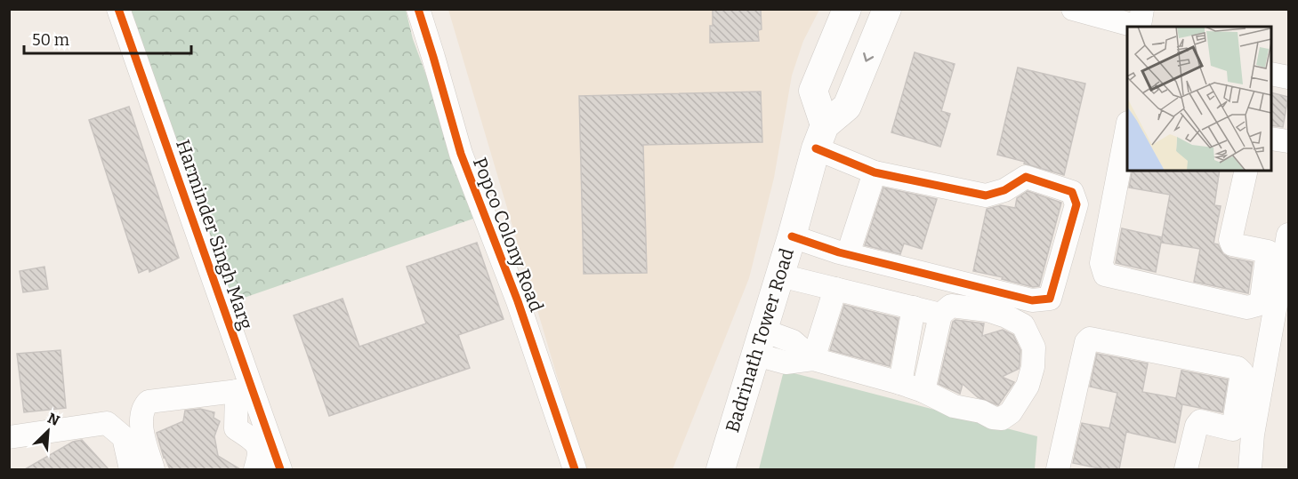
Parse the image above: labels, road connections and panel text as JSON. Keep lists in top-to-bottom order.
{
  "streets": {
    "street": ["Harminder Singh Marg", "Popco Colony Road", "Badrinath Tower Road"]
  },
  "scale_bar": "50 m",
  "north": "top right"
}
